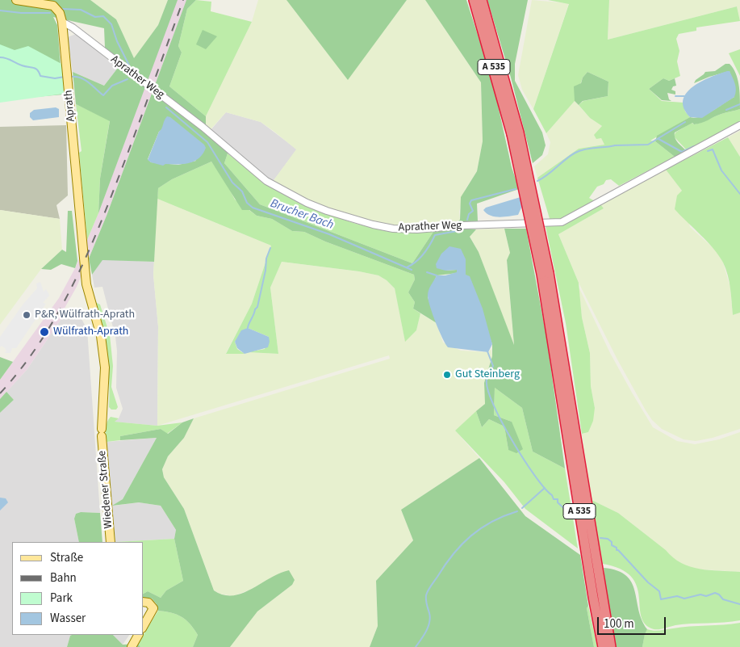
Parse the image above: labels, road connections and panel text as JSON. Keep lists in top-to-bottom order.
{
  "streets": {
    "highway": ["A 535"],
    "main road": ["Aprath", "Wiedener Straße"],
    "street": ["Aprather Weg"]
  },
  "crossings": [
    ["Aprather Weg", "Aprath"],
    ["Aprath", "Wiedener Straße"]
  ],
  "water": ["Brucher Bach"],
  "places": ["P&R, Wülfrath-Aprath", "Wülfrath-Aprath", "Gut Steinberg"],
  "legend": [
    "Straße",
    "Bahn",
    "Park",
    "Wasser"
  ],
  "scale_bar": "100 m"
}
